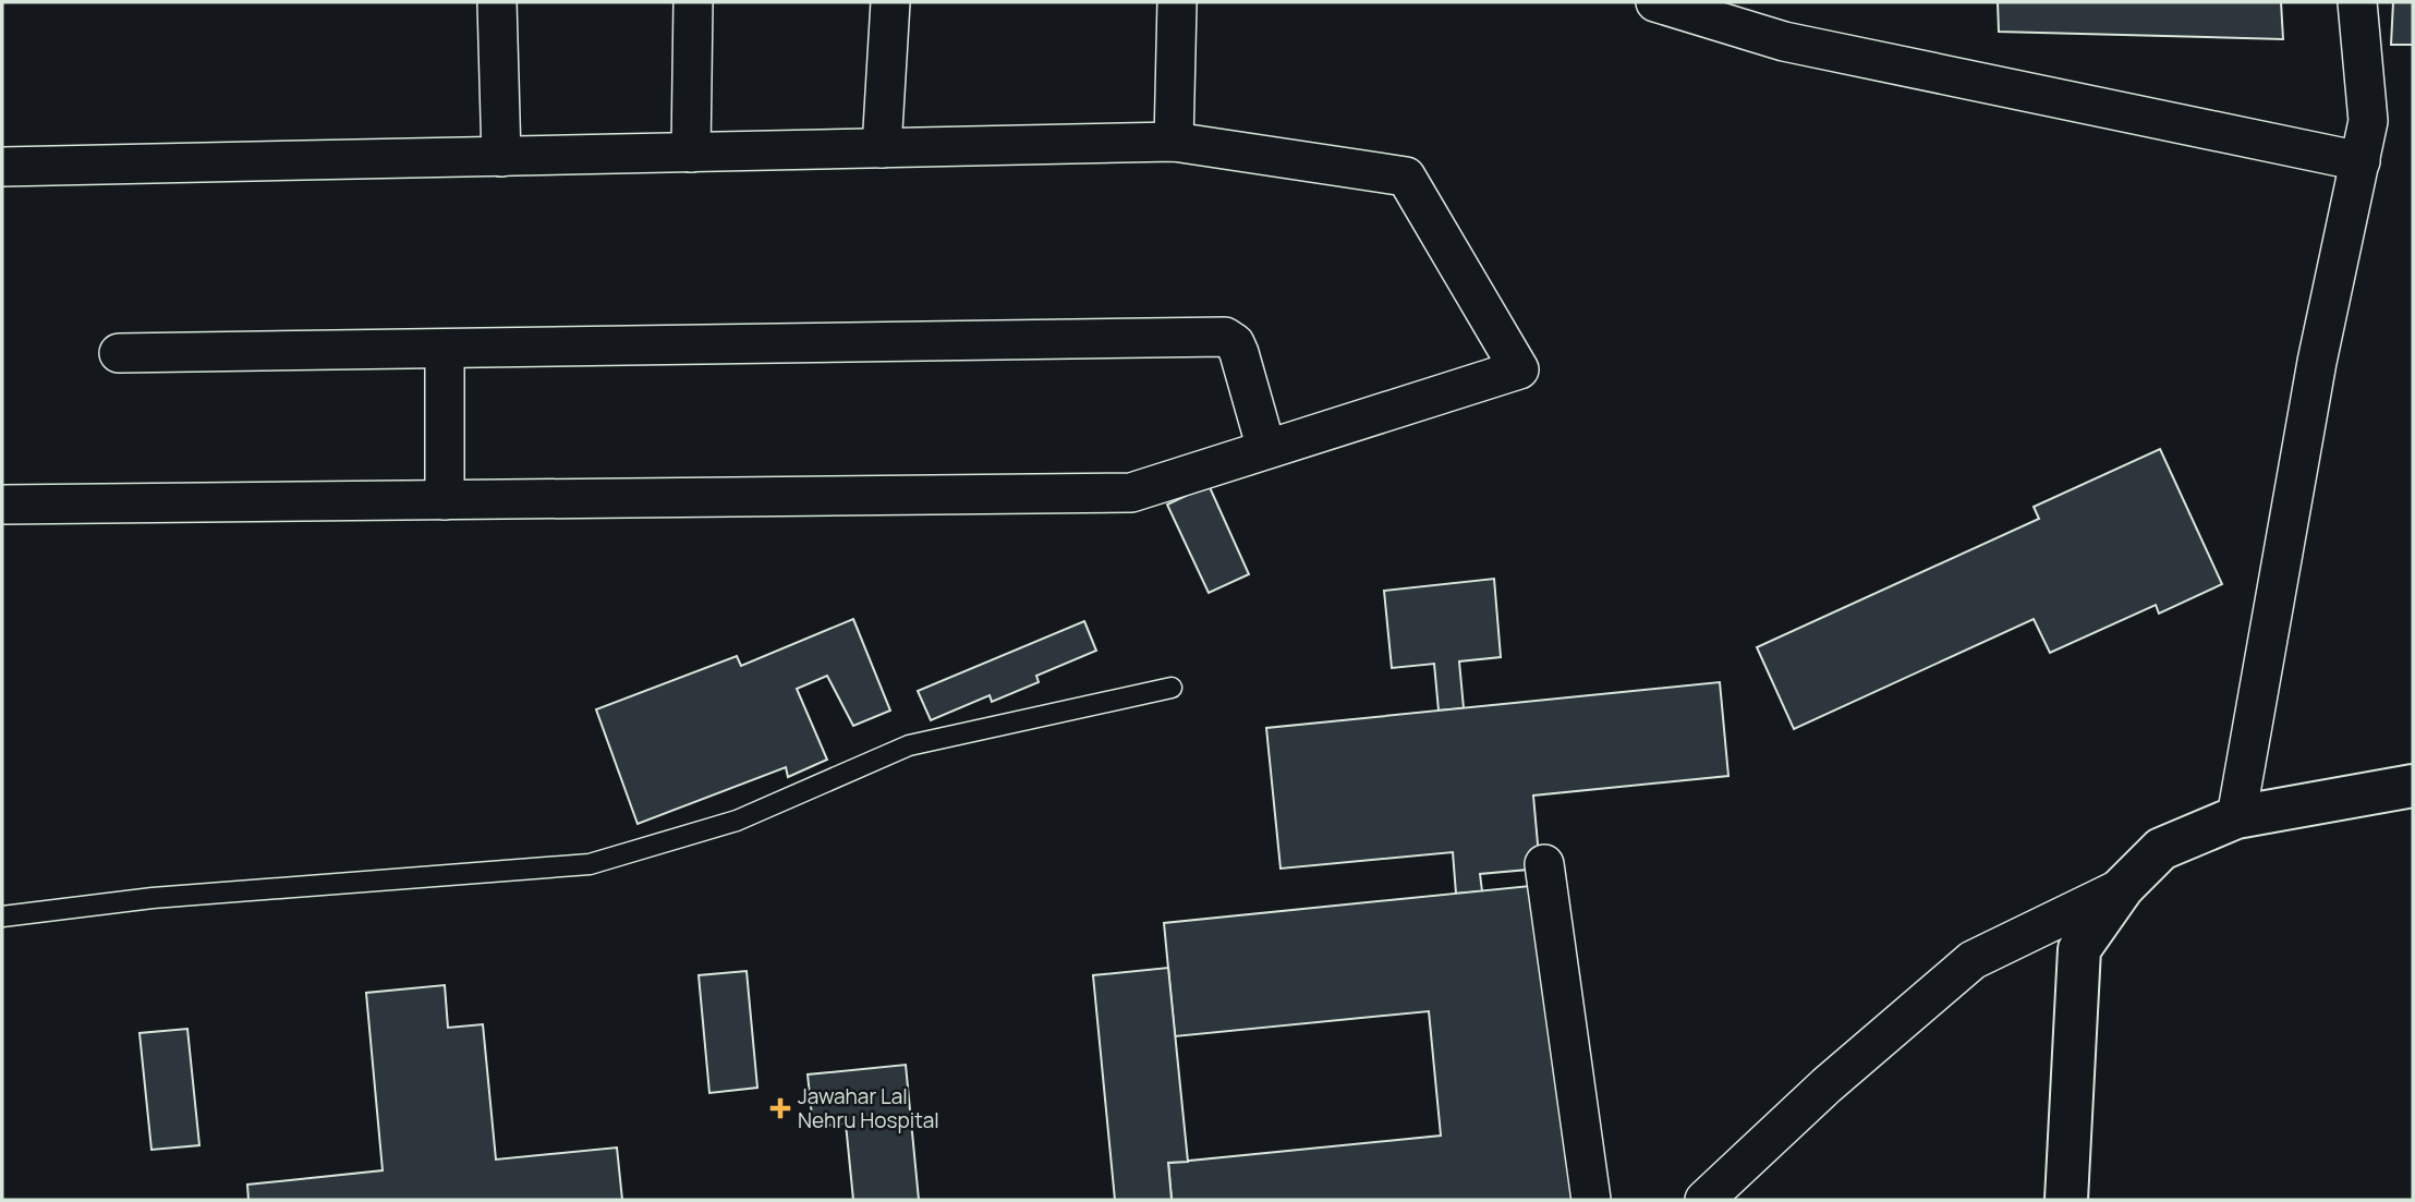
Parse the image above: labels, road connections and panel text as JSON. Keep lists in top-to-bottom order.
{
  "places": {
    "health": ["Jawahar Lal Nehru Hospital"]
  }
}
